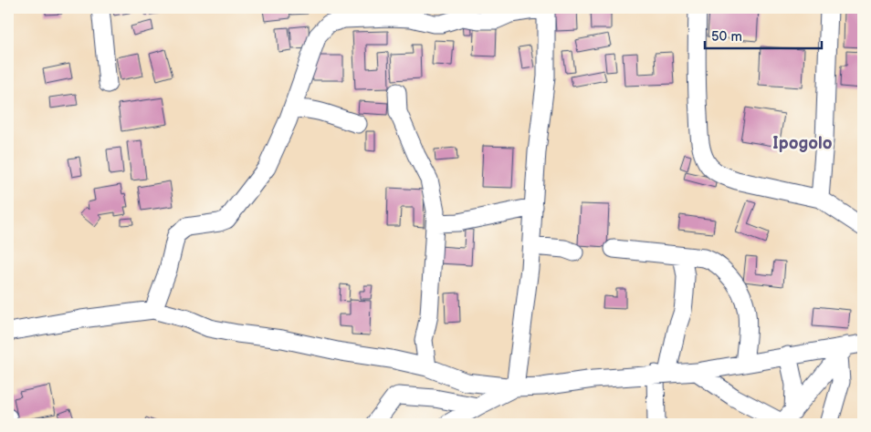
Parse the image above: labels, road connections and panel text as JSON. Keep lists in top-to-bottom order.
{
  "districts": ["Ipogolo"],
  "scale_bar": "50 m"
}
